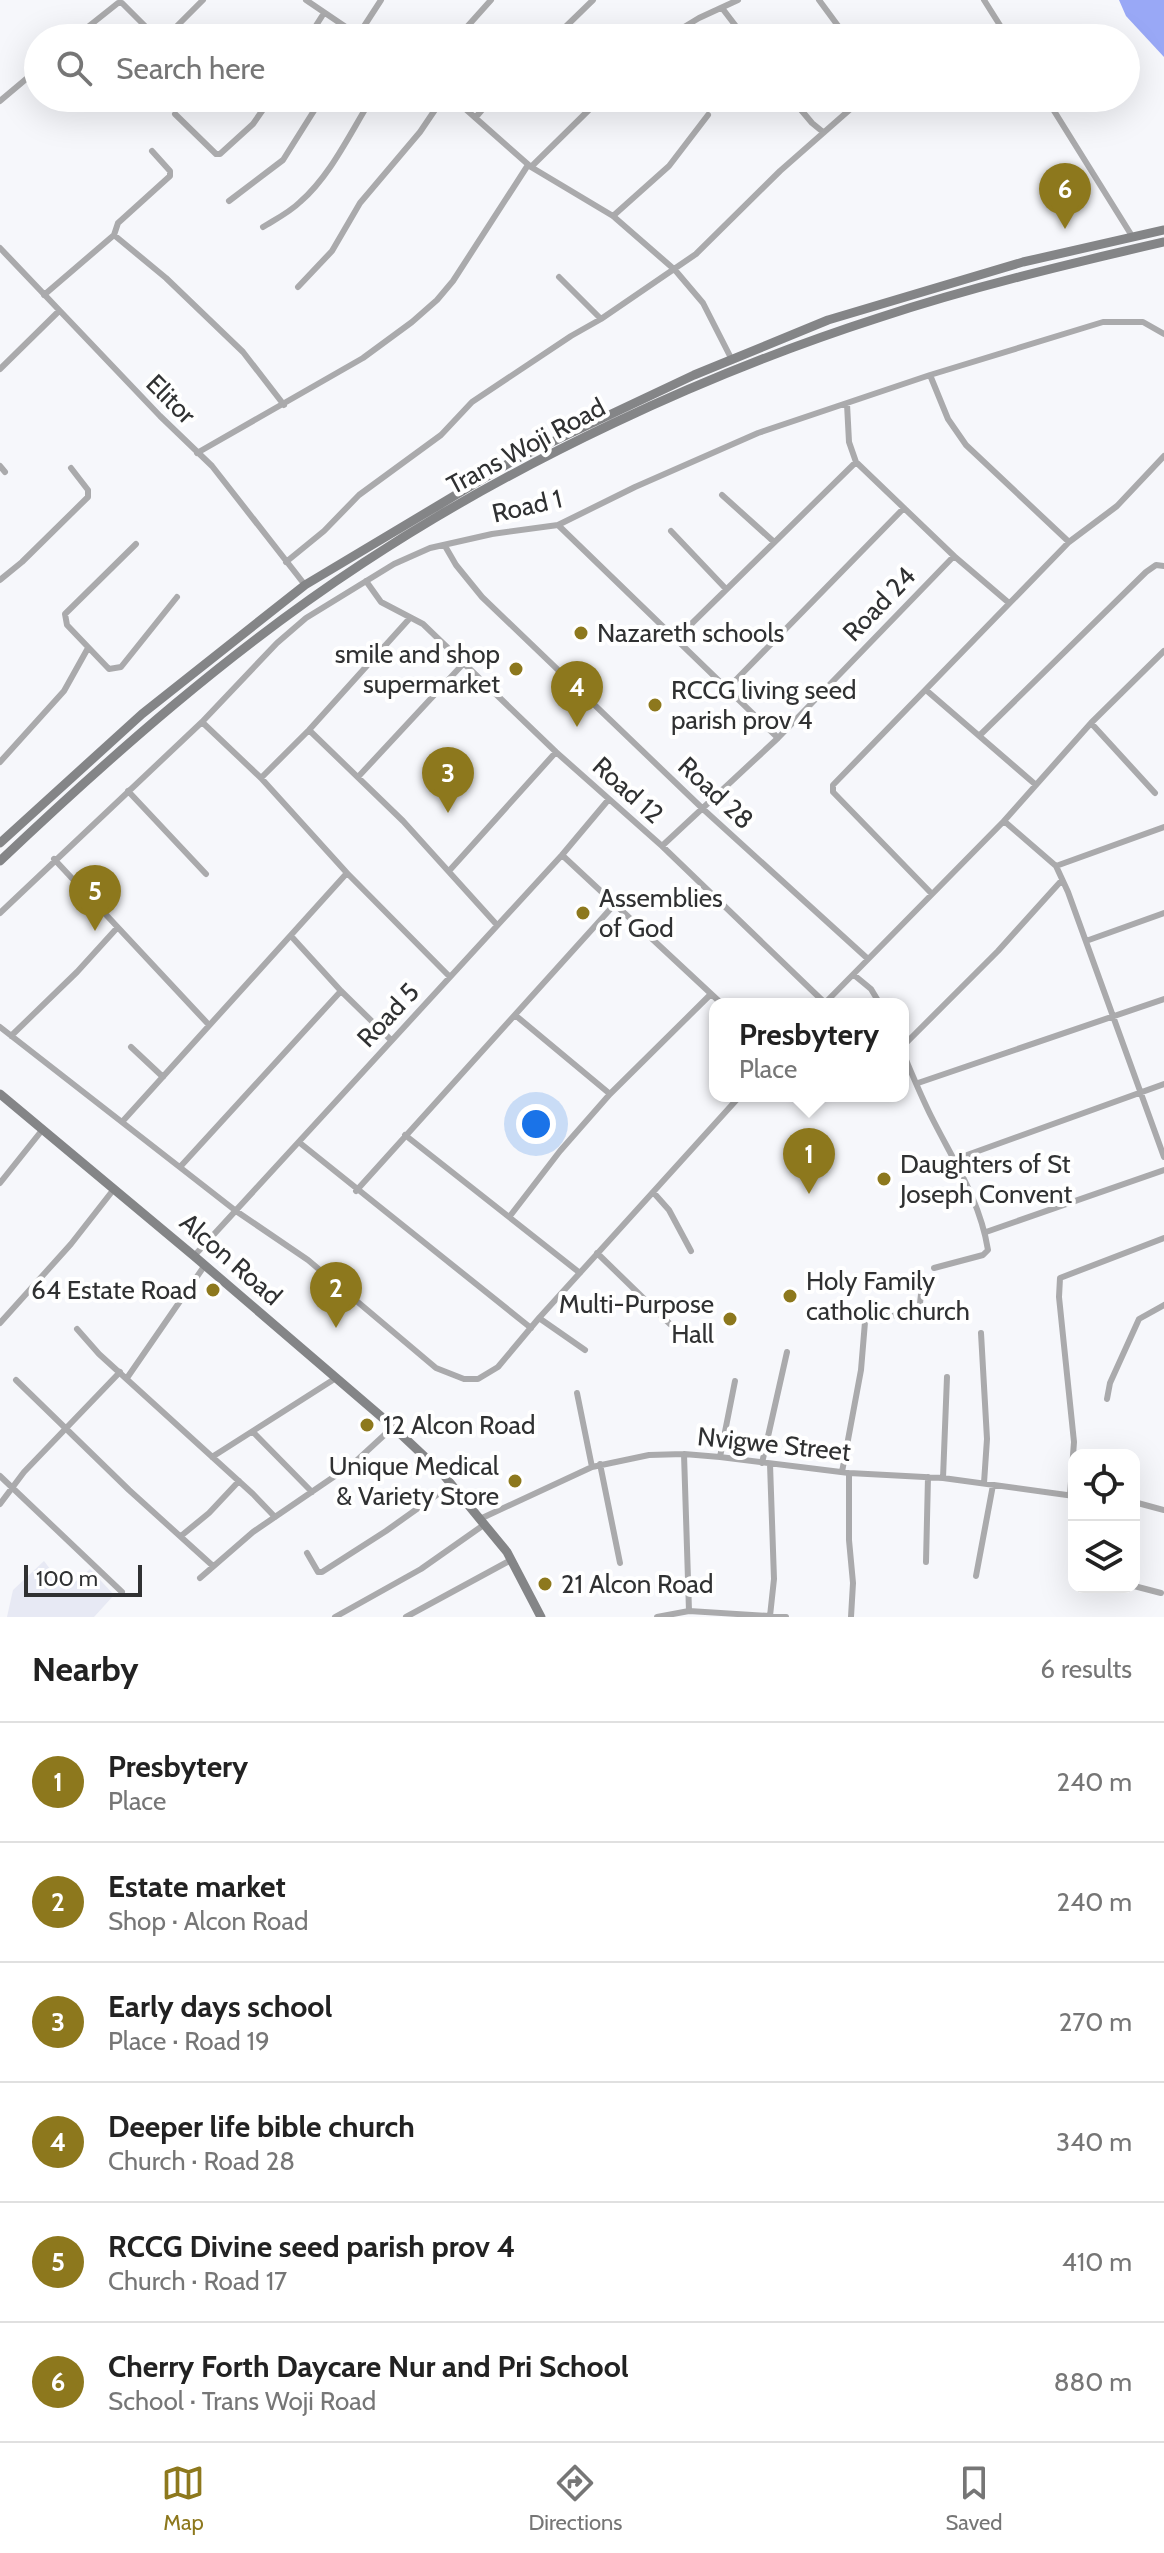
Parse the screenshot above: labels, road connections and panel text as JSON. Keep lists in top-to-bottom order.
{
  "streets": {
    "main road": ["Trans Woji Road", "Alcon Road"],
    "street": [
      "Elitor",
      "Road 1",
      "Road 24",
      "Road 12",
      "Road 28",
      "Road 5",
      "Nvigwe Street"
    ]
  },
  "crossings": [
    ["Elitor", "Trans Woji Road"],
    ["Road 1", "Road 12"],
    ["Road 1", "Road 28"],
    ["Road 24", "Road 12"],
    ["Road 24", "Road 28"],
    ["Road 12", "Road 5"],
    ["Road 5", "Alcon Road"],
    ["Alcon Road", "Nvigwe Street"]
  ],
  "places": [
    "Nazareth schools",
    "smile and shop supermarket",
    "RCCG living seed parish prov 4",
    "Assemblies of God",
    "Daughters of St Joseph Convent",
    "64 Estate Road",
    "Holy Family catholic church",
    "Multi-Purpose Hall",
    "12 Alcon Road",
    "Unique Medical & Variety Store",
    "21 Alcon Road"
  ],
  "scale_bar": "100 m",
  "page": {
    "search": "Search here",
    "pins": [
      "6",
      "4",
      "3",
      "5",
      "1",
      "2"
    ],
    "popup": ["Presbytery", "Place"],
    "scale": "100 m",
    "heading": ["Nearby", "6 results"],
    "list": [
      {
        "mark": "1",
        "name": "Presbytery",
        "note": "Place",
        "value": "240 m"
      },
      {
        "mark": "2",
        "name": "Estate market",
        "note": "Shop · Alcon Road",
        "value": "240 m"
      },
      {
        "mark": "3",
        "name": "Early days school",
        "note": "Place · Road 19",
        "value": "270 m"
      },
      {
        "mark": "4",
        "name": "Deeper life bible church",
        "note": "Church · Road 28",
        "value": "340 m"
      },
      {
        "mark": "5",
        "name": "RCCG Divine seed parish prov 4",
        "note": "Church · Road 17",
        "value": "410 m"
      },
      {
        "mark": "6",
        "name": "Cherry Forth Daycare Nur and Pri School",
        "note": "School · Trans Woji Road",
        "value": "880 m"
      }
    ],
    "nav": ["Map", "Directions", "Saved"]
  }
}
